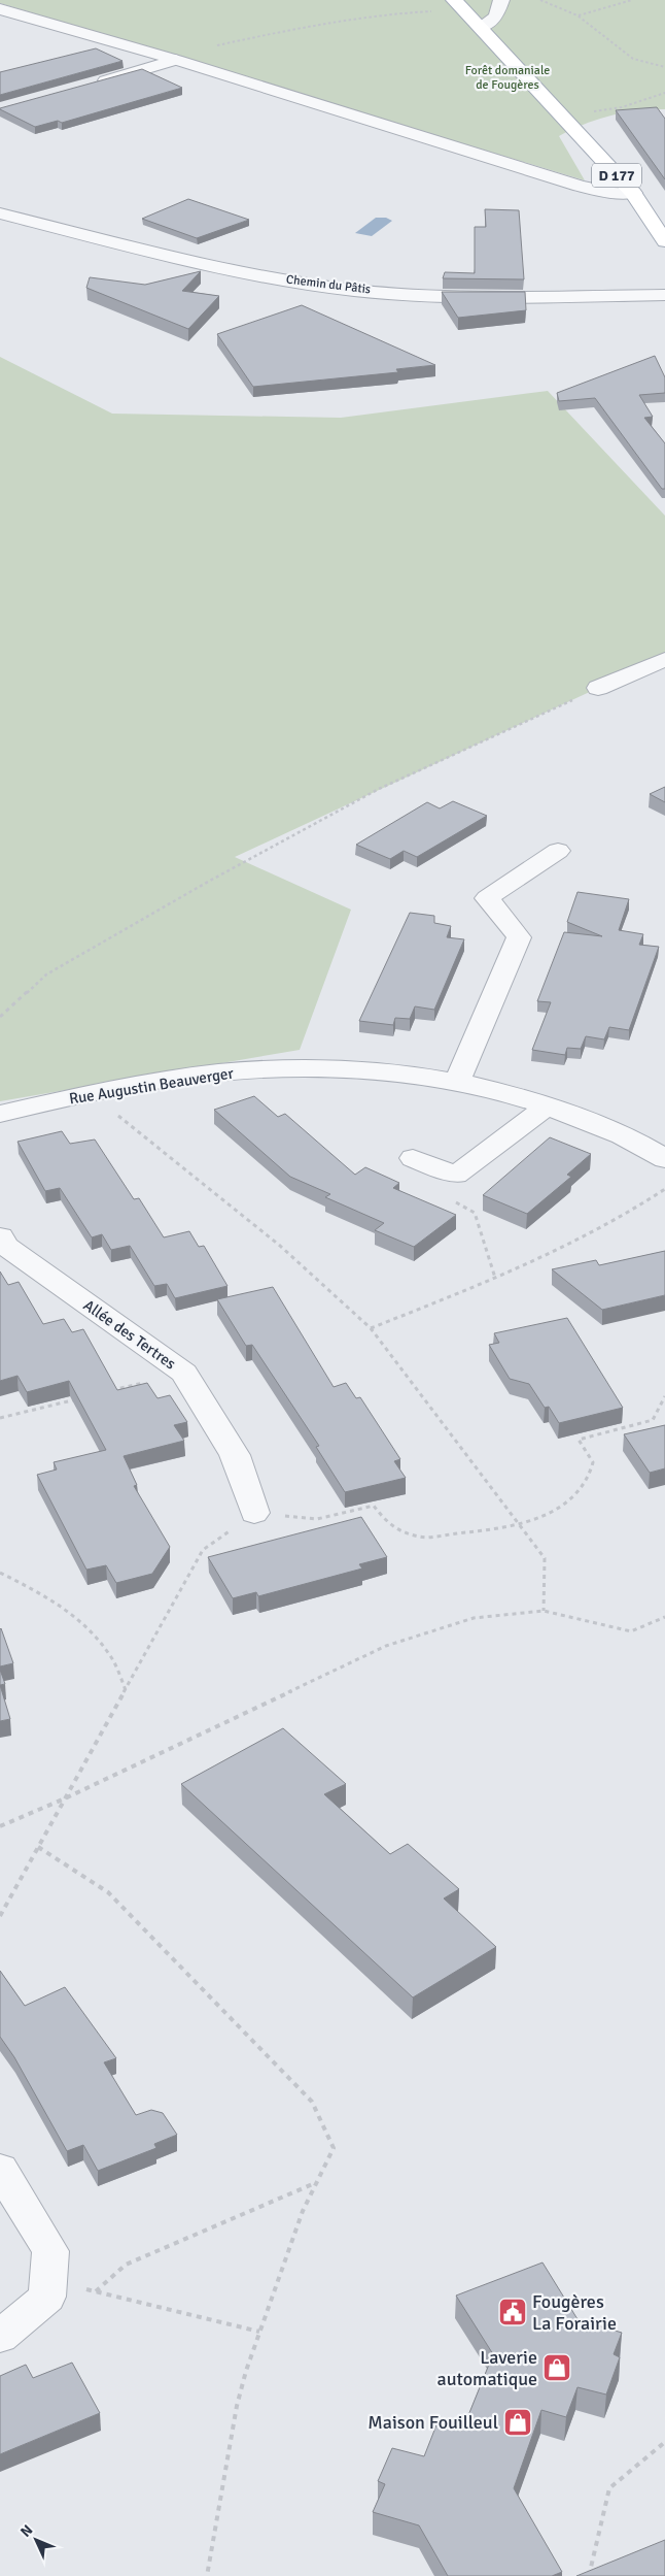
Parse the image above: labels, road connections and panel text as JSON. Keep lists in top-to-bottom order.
{
  "streets": {
    "main road": ["D 177"],
    "street": ["Chemin du Pâtis", "Rue Augustin Beauverger", "Allée des Tertres"]
  },
  "parks": ["Forêt domaniale de Fougères"],
  "places": {
    "public building": ["Fougères La Forairie"],
    "shop": ["Laverie automatique", "Maison Fouilleul"]
  },
  "north": "top left"
}
